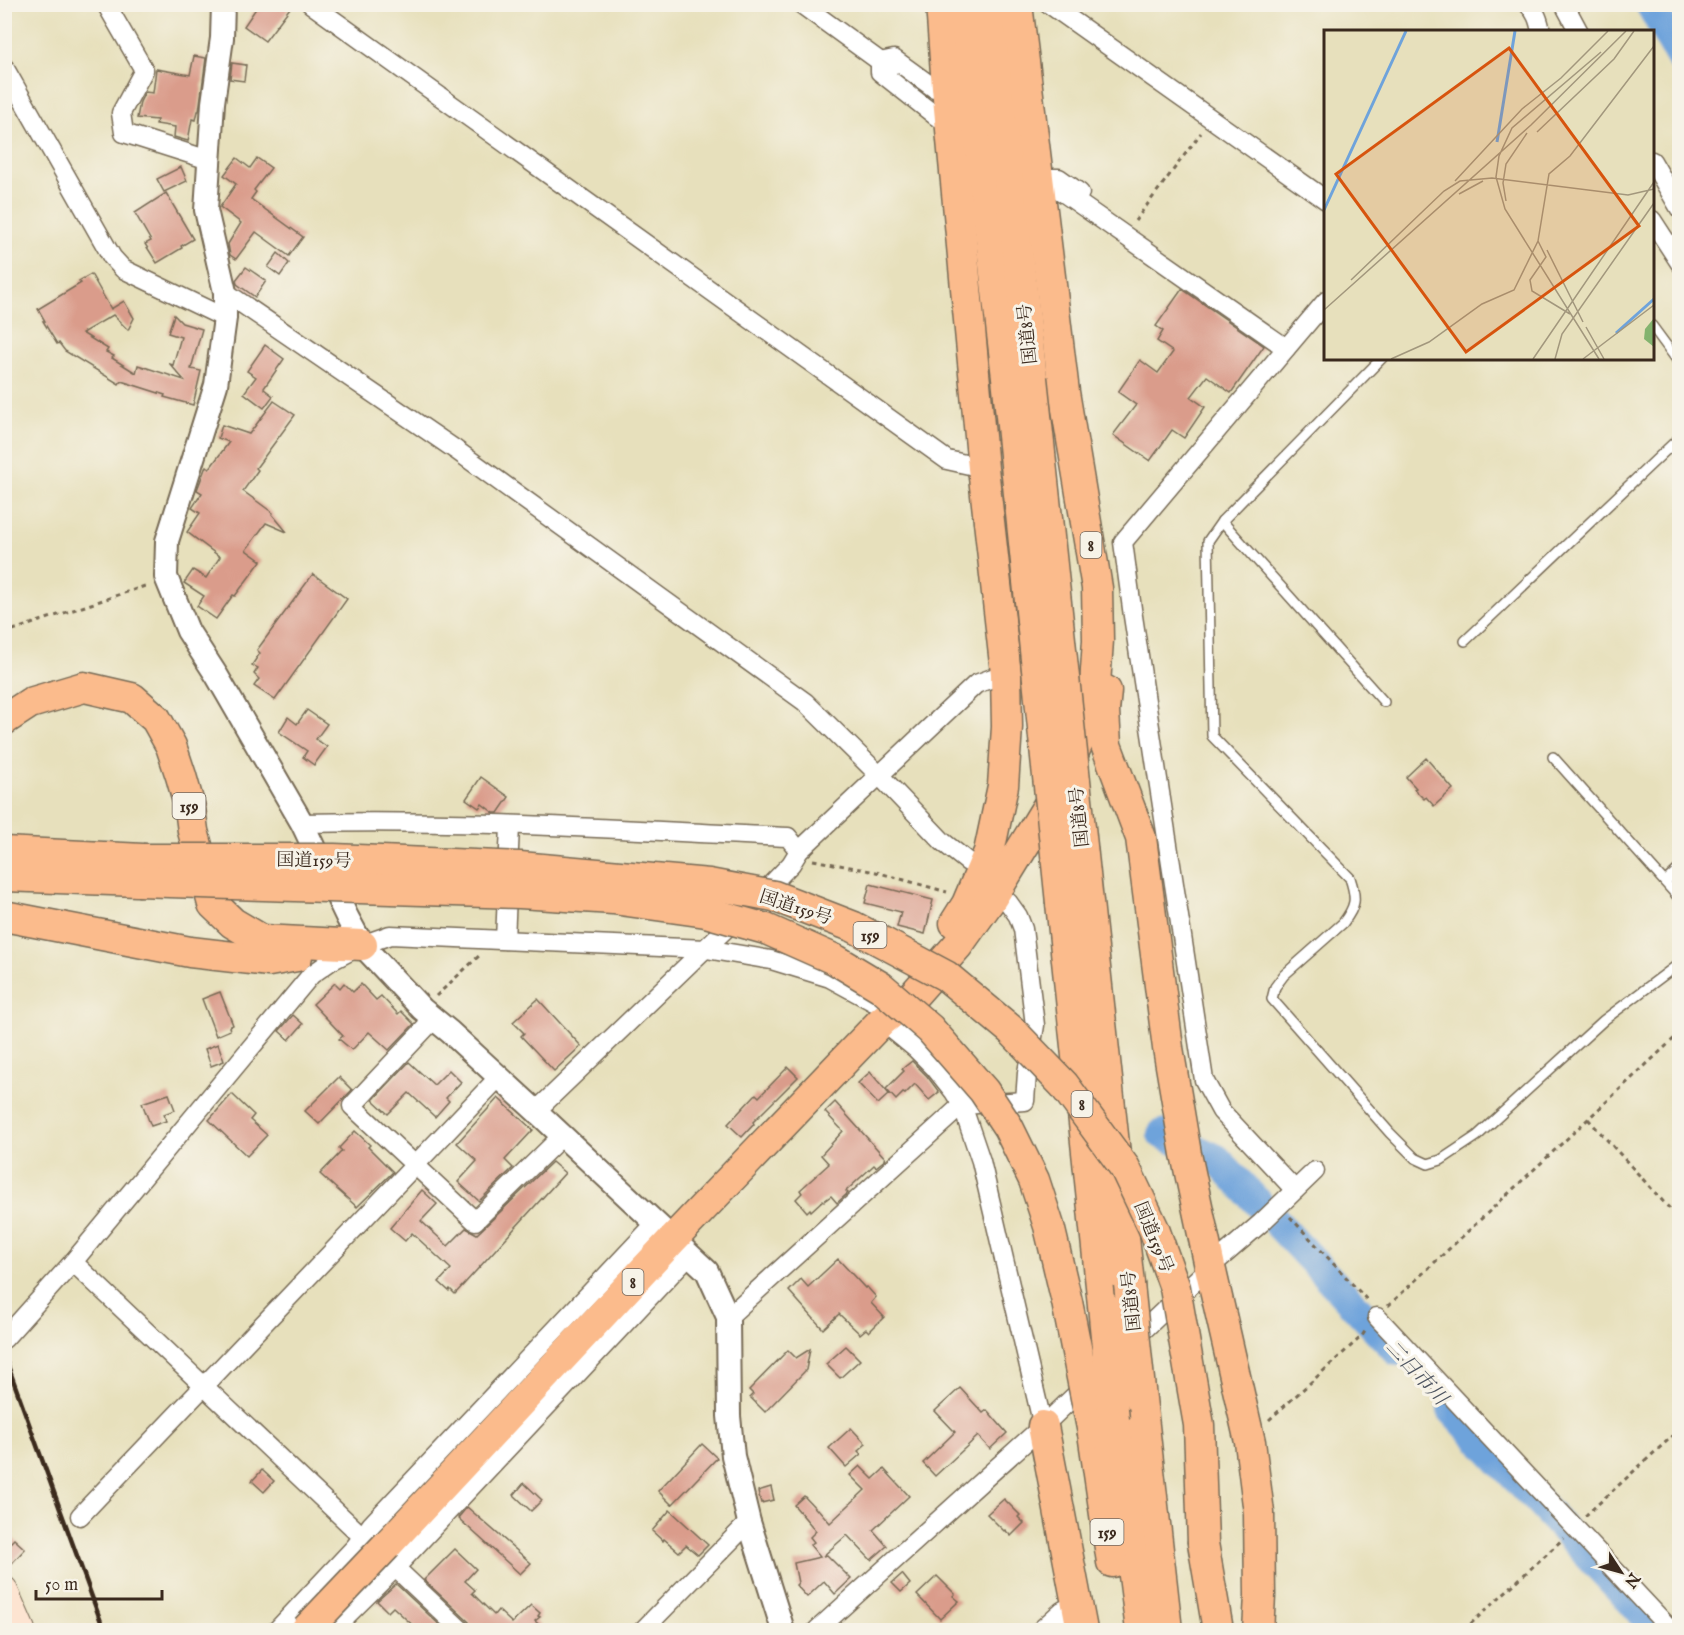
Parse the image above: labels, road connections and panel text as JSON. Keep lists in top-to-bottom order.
{
  "streets": {
    "highway": [
      "国道8号",
      "8",
      "159",
      "国道159号"
    ]
  },
  "crossings": [
    ["国道8号", "国道159号"],
    ["159", "国道159号"]
  ],
  "water": ["二日市川"],
  "scale_bar": "50 m",
  "north": "bottom right"
}
